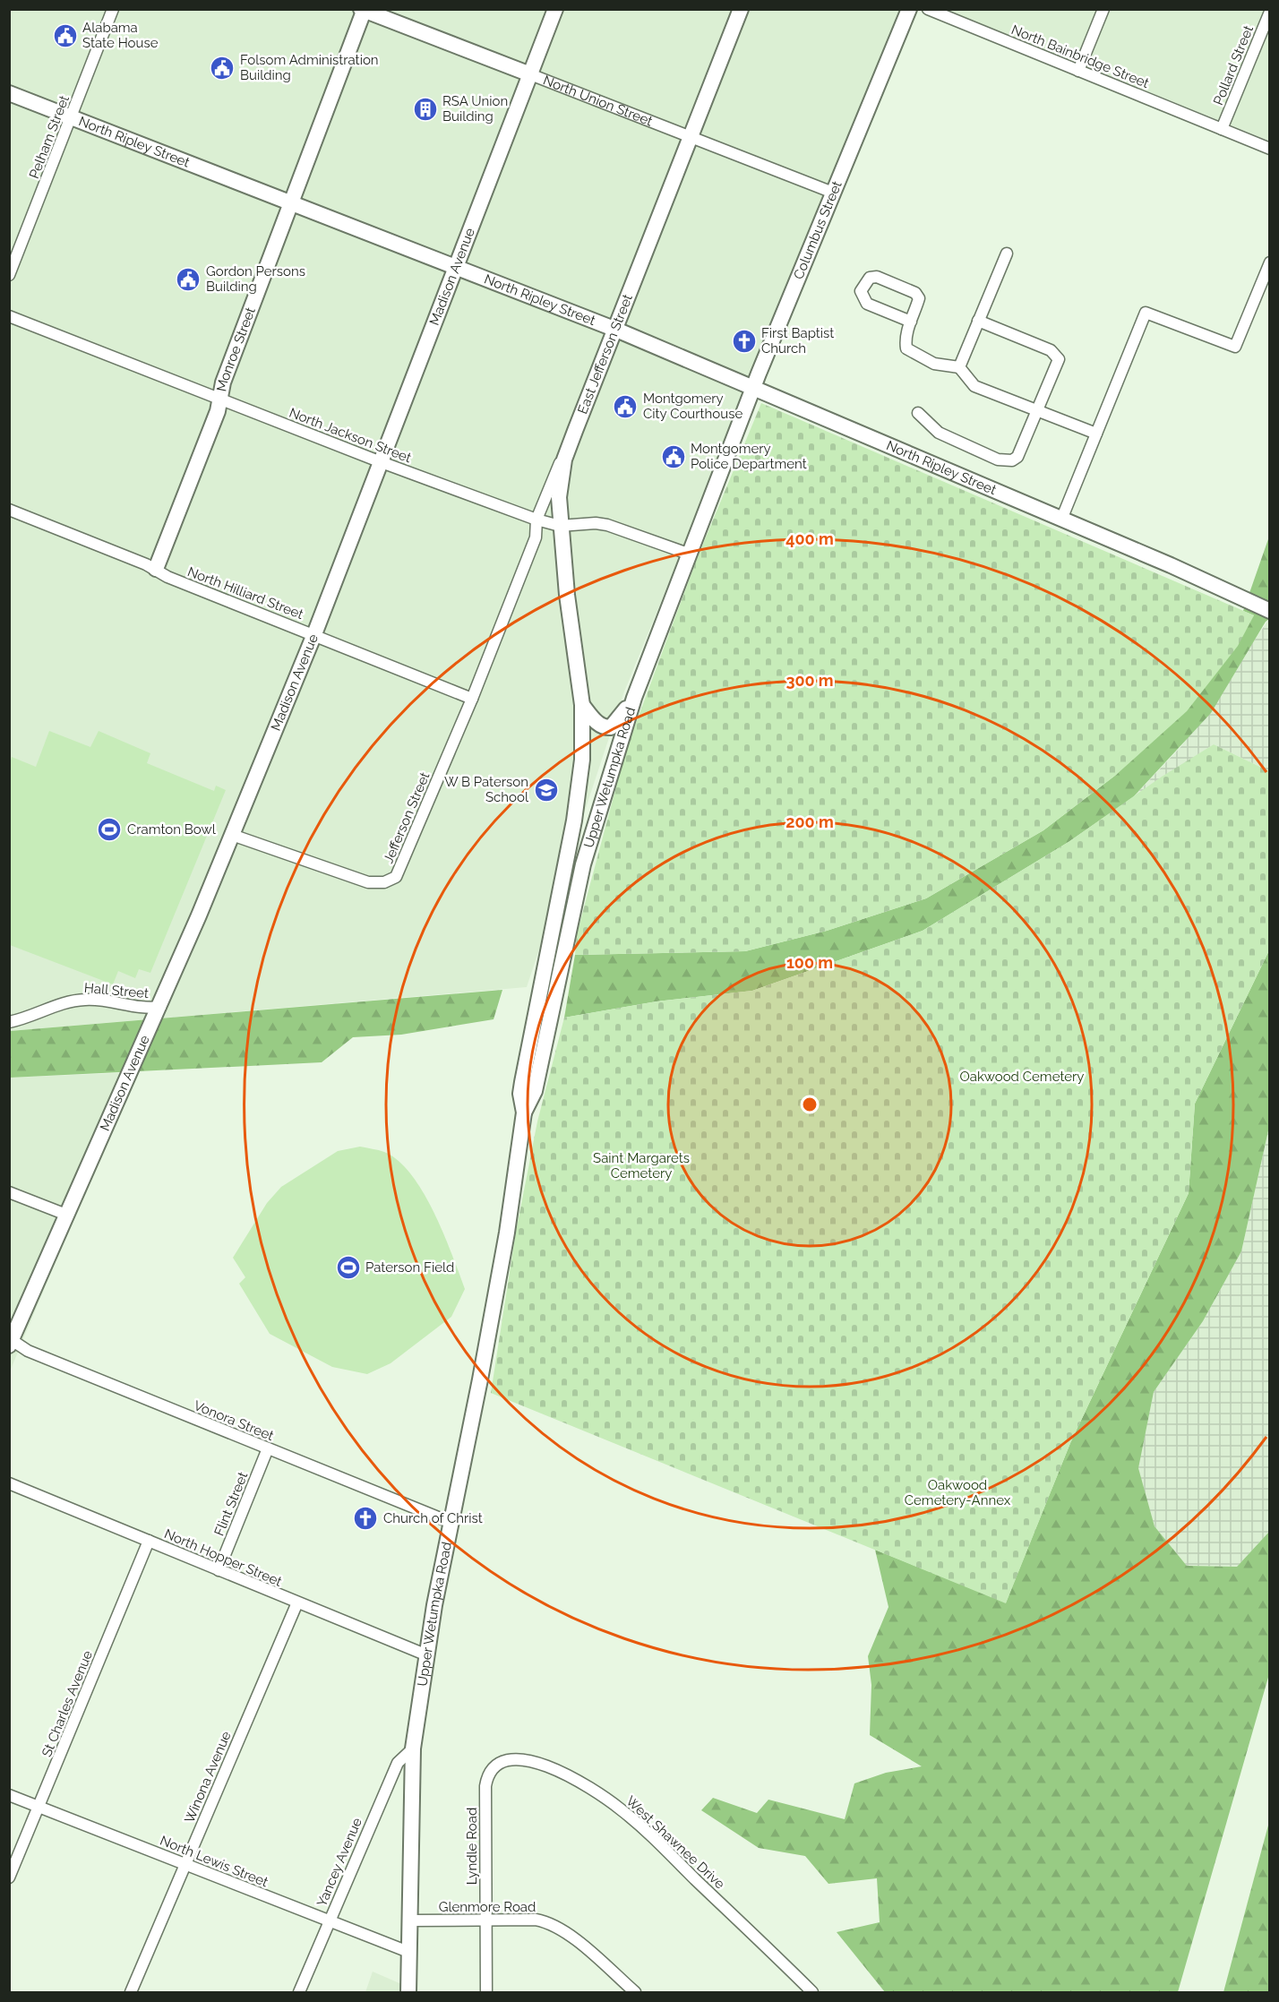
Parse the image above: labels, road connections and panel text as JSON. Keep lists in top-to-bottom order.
{
  "streets": {
    "main road": [
      "North Union Street",
      "North Ripley Street",
      "Columbus Street",
      "Madison Avenue",
      "Monroe Street",
      "East Jefferson Street",
      "Upper Wetumpka Road"
    ],
    "street": [
      "North Bainbridge Street",
      "Pollard Street",
      "Pelham Street",
      "North Jackson Street",
      "North Hilliard Street",
      "Jefferson Street",
      "Hall Street",
      "Vonora Street",
      "Flint Street",
      "North Hopper Street",
      "St Charles Avenue",
      "Winona Avenue",
      "West Shawnee Drive",
      "Lyndle Road",
      "North Lewis Street",
      "Yancey Avenue",
      "Glenmore Road"
    ]
  },
  "crossings": [
    ["North Bainbridge Street", "Pollard Street"],
    ["North Union Street", "Columbus Street"],
    ["North Union Street", "Madison Avenue"],
    ["North Union Street", "Monroe Street"],
    ["North Union Street", "East Jefferson Street"],
    ["Pelham Street", "North Ripley Street"],
    ["North Ripley Street", "Columbus Street"],
    ["North Ripley Street", "Madison Avenue"],
    ["North Ripley Street", "Monroe Street"],
    ["North Ripley Street", "East Jefferson Street"],
    ["Columbus Street", "Upper Wetumpka Road"],
    ["Madison Avenue", "North Jackson Street"],
    ["Madison Avenue", "North Hilliard Street"],
    ["Madison Avenue", "Jefferson Street"],
    ["Madison Avenue", "Hall Street"],
    ["Madison Avenue", "Vonora Street"],
    ["Monroe Street", "North Jackson Street"],
    ["Monroe Street", "North Hilliard Street"],
    ["East Jefferson Street", "North Jackson Street"],
    ["East Jefferson Street", "North Hilliard Street"],
    ["East Jefferson Street", "Upper Wetumpka Road"],
    ["East Jefferson Street", "Jefferson Street"],
    ["North Jackson Street", "Upper Wetumpka Road"],
    ["North Hilliard Street", "Jefferson Street"],
    ["Upper Wetumpka Road", "Vonora Street"],
    ["Upper Wetumpka Road", "North Hopper Street"],
    ["Upper Wetumpka Road", "North Lewis Street"],
    ["Upper Wetumpka Road", "Yancey Avenue"],
    ["Upper Wetumpka Road", "Glenmore Road"],
    ["Vonora Street", "Flint Street"],
    ["Flint Street", "North Hopper Street"],
    ["North Hopper Street", "St Charles Avenue"],
    ["North Hopper Street", "Winona Avenue"],
    ["St Charles Avenue", "North Lewis Street"],
    ["Winona Avenue", "North Lewis Street"],
    ["West Shawnee Drive", "Lyndle Road"],
    ["Lyndle Road", "Glenmore Road"],
    ["North Lewis Street", "Yancey Avenue"]
  ],
  "parks": ["Oakwood Cemetery", "Saint Margarets Cemetery", "Oakwood Cemetery-Annex"],
  "places": {
    "public building": [
      "Alabama State House",
      "Folsom Administration Building",
      "Gordon Persons Building",
      "Montgomery City Courthouse",
      "Montgomery Police Department"
    ],
    "building": ["RSA Union Building"],
    "church": ["First Baptist Church", "Church of Christ"],
    "school or university": ["W B Paterson School"],
    "sports": ["Cramton Bowl", "Paterson Field"]
  },
  "rings": [
    "400 m",
    "300 m",
    "200 m",
    "100 m"
  ]
}
